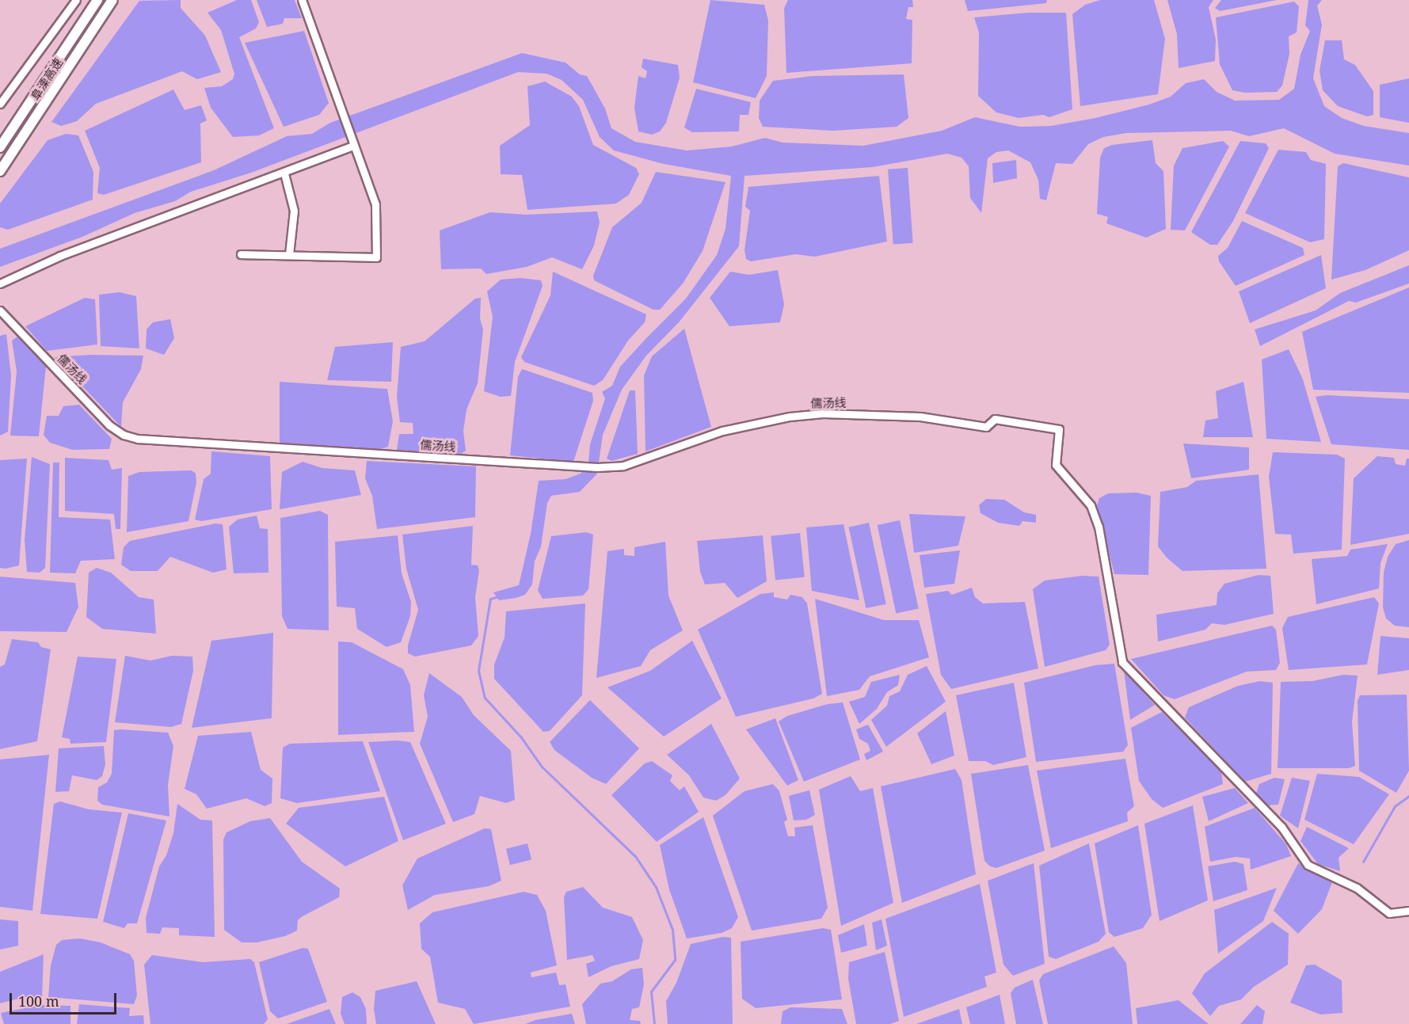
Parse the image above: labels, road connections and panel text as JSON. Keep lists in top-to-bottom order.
{
  "streets": {
    "highway": ["阜溧高速"],
    "street": ["儒汤线"]
  },
  "scale_bar": "100 m"
}
